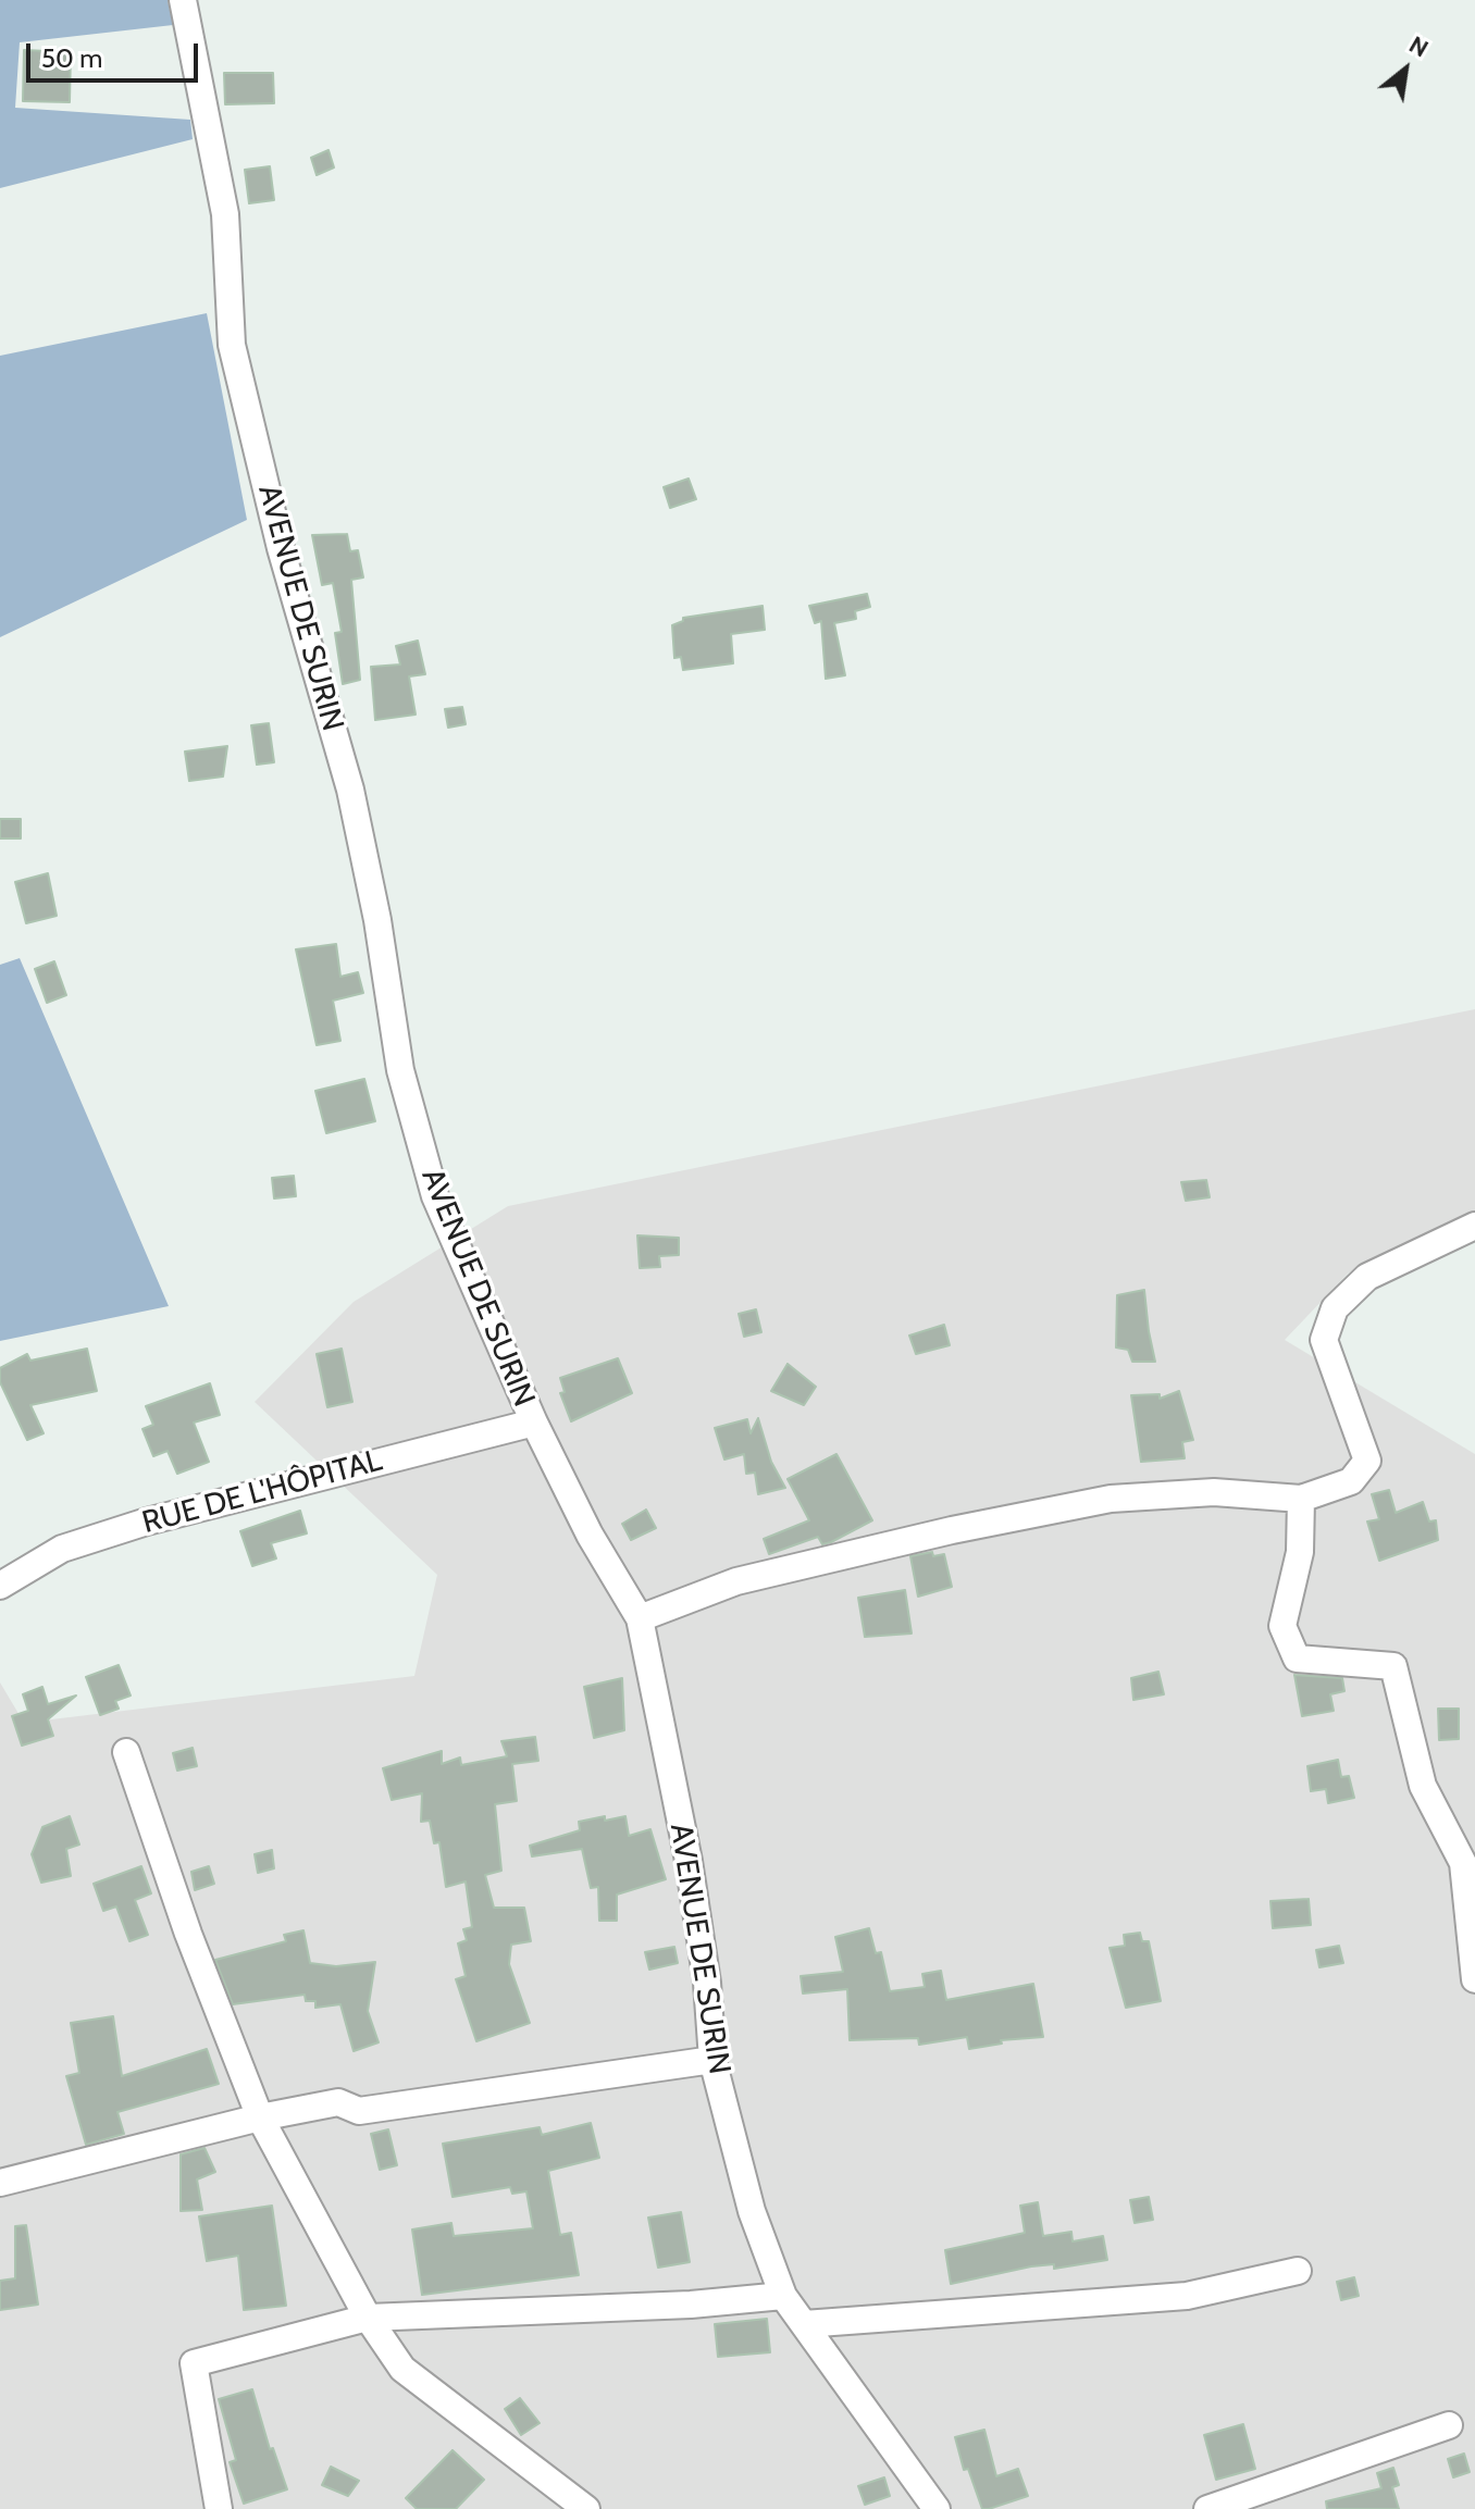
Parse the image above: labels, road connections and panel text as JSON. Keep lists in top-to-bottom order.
{
  "streets": {
    "street": ["AVENUE DE SURIN", "RUE DE L'HÔPITAL"]
  },
  "crossings": [
    ["AVENUE DE SURIN", "RUE DE L'HÔPITAL"]
  ],
  "scale_bar": "50 m",
  "north": "top right"
}
